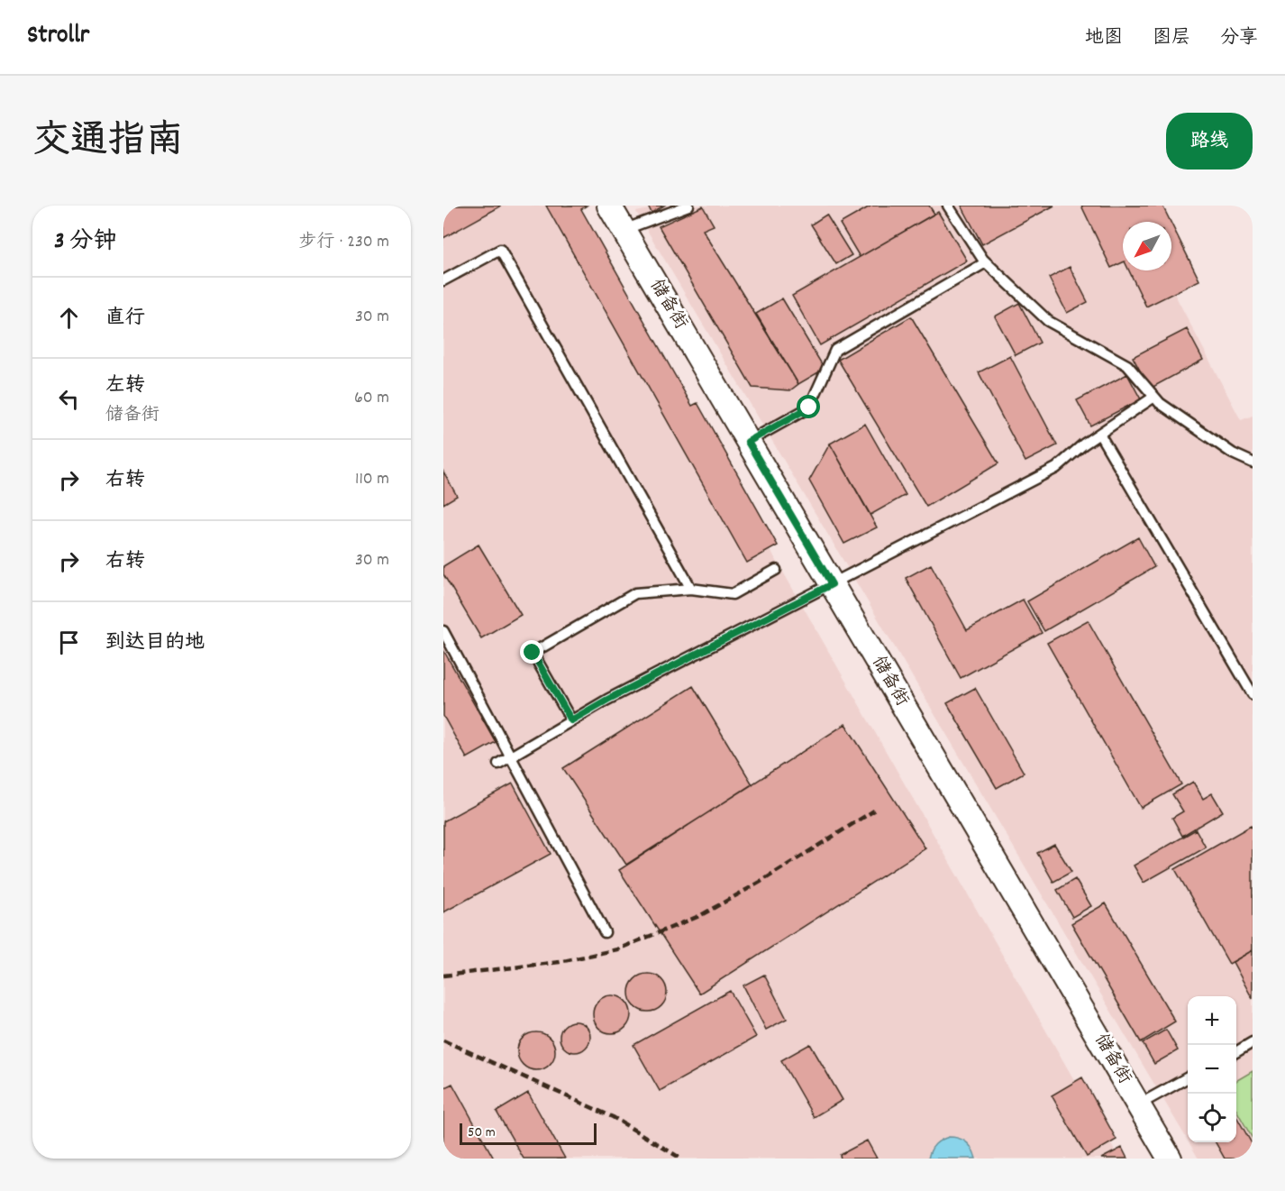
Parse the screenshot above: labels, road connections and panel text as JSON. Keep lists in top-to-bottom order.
{
  "streets": {
    "street": ["储备街"]
  },
  "scale_bar": "50 m",
  "north": "bottom left",
  "page": {
    "header": "Strollr",
    "nav": ["地图", "图层", "分享"],
    "title": "交通指南",
    "buttons": "路线",
    "heading": ["3 分钟", "步行 · 230 m"],
    "list": [
      ["直行", "30 m"],
      ["左转", "储备街", "60 m"],
      ["右转", "110 m"],
      ["右转", "30 m"],
      "到达目的地"
    ],
    "map_buttons": ["+", "−"],
    "scale": "50 m"
  }
}
